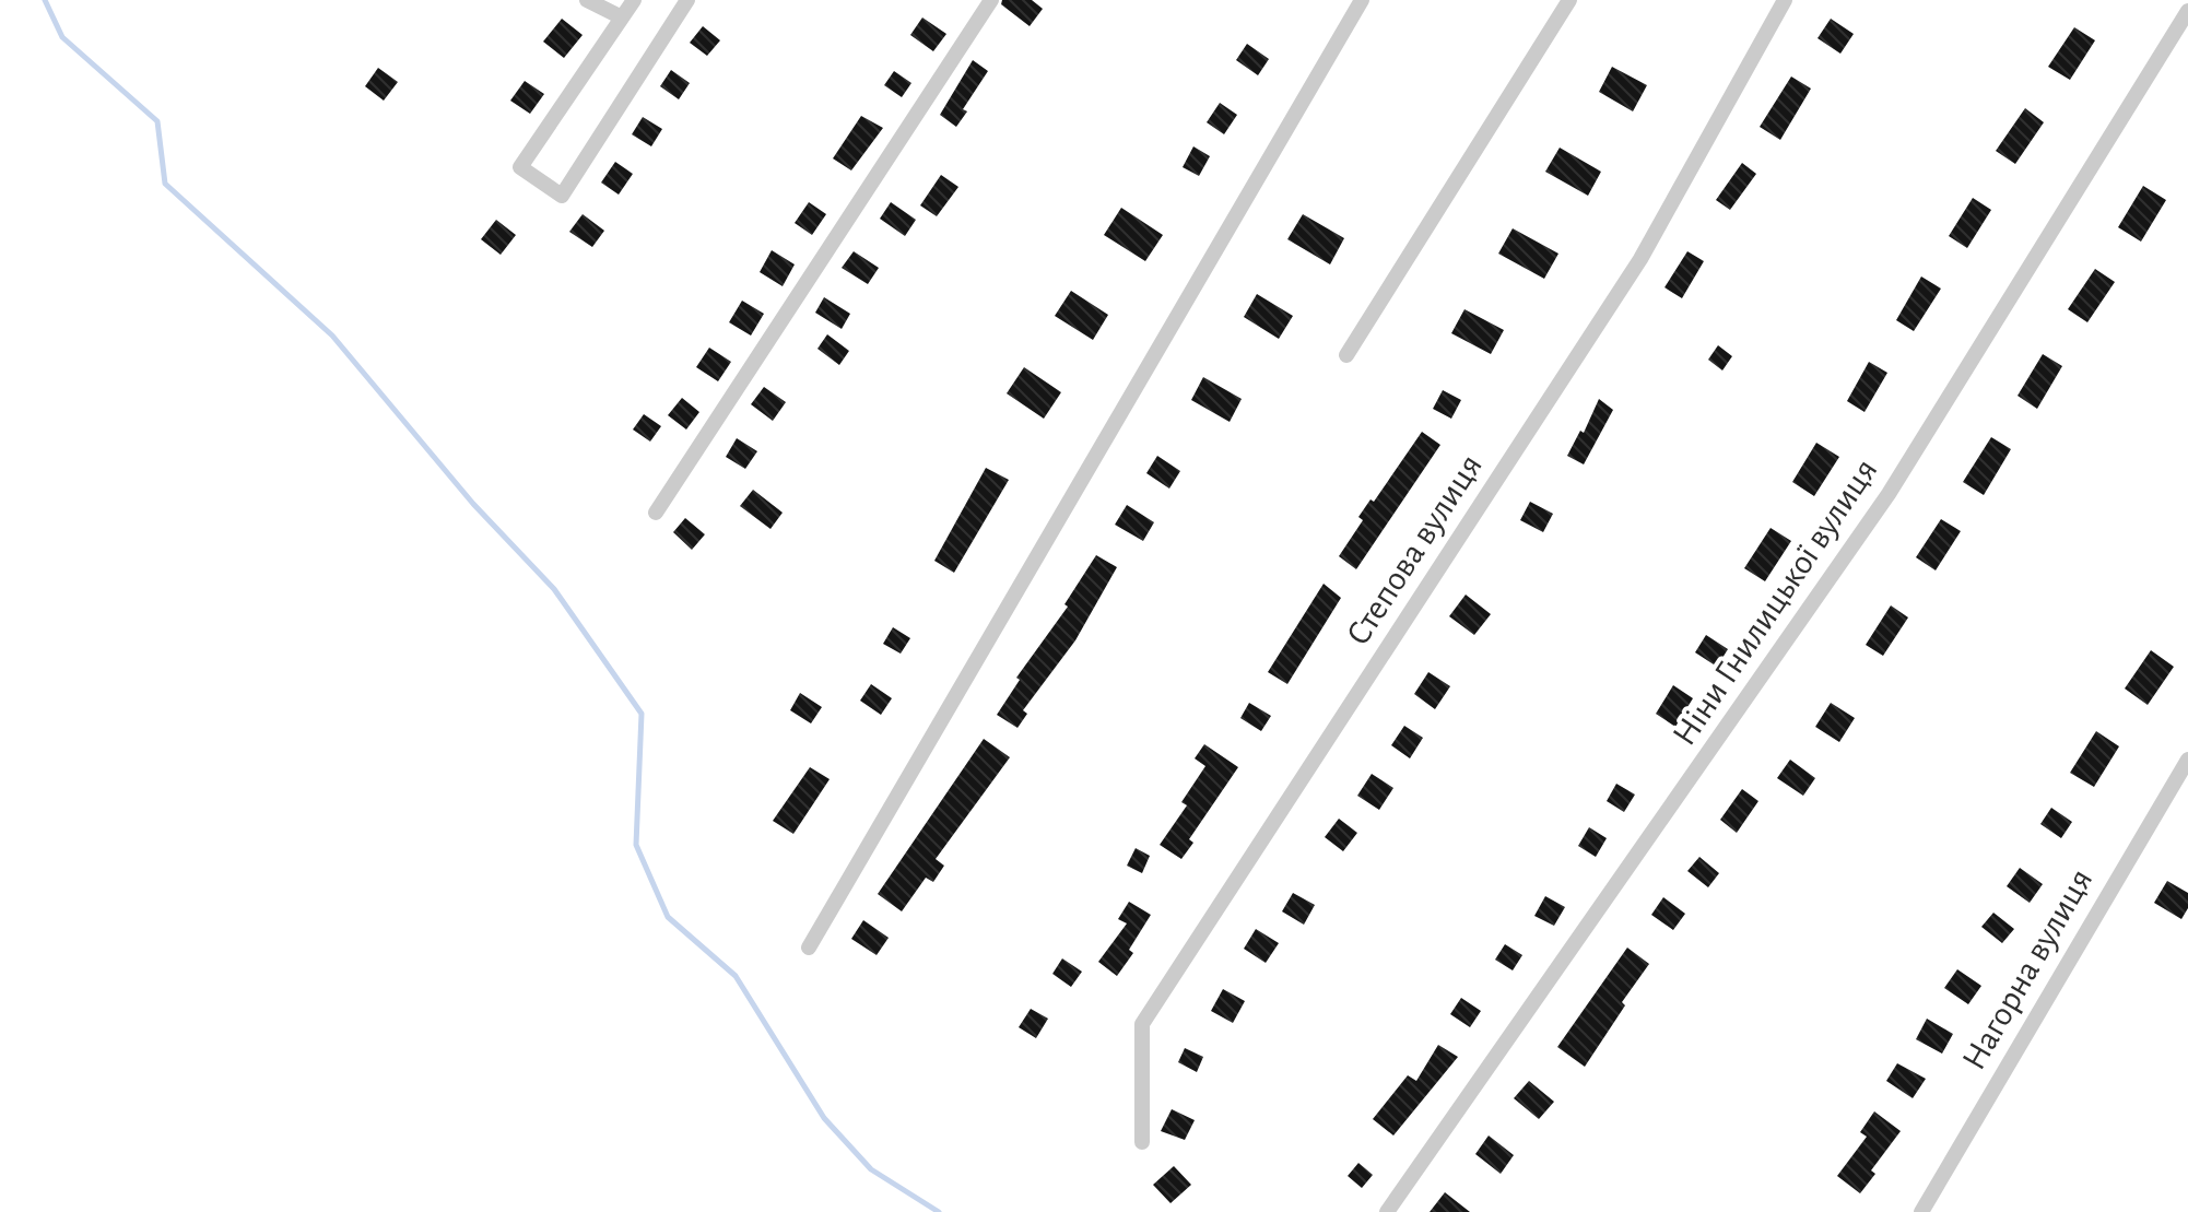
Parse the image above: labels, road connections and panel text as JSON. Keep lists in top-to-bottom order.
{
  "streets": {
    "street": ["Степова вулиця", "Ніни Гнилицької вулиця", "Нагорна вулиця"]
  }
}
